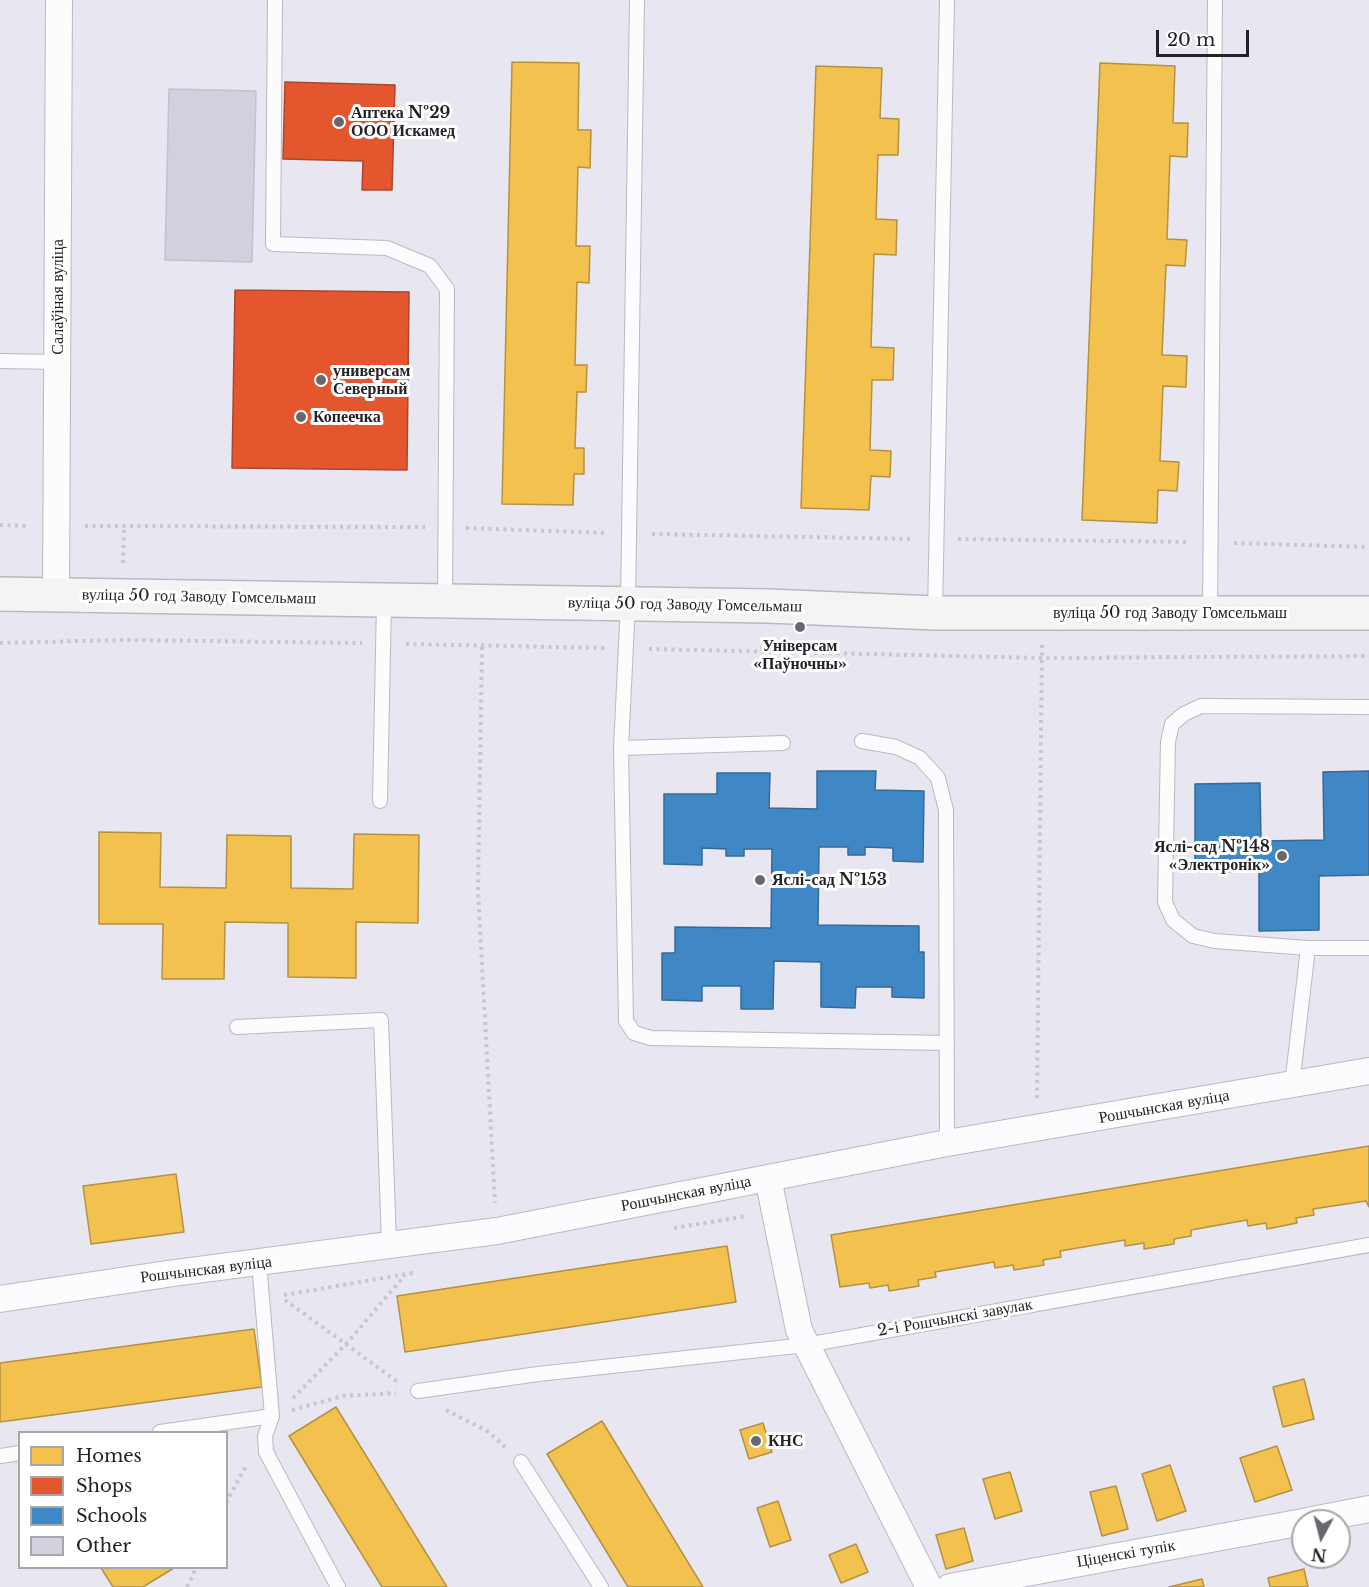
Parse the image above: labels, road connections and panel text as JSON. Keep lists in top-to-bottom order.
{
  "streets": {
    "street": [
      "Салаўіная вуліца",
      "вуліца 50 год Заводу Гомсельмаш",
      "Рошчынская вуліца",
      "Ціценскі тупік"
    ],
    "lane": ["2-і Рошчынскі завулак"]
  },
  "crossings": [
    ["Салаўіная вуліца", "вуліца 50 год Заводу Гомсельмаш"]
  ],
  "places": [
    "Аптека №29 ООО Искамед",
    "универсам Северный",
    "Копеечка",
    "Універсам «Паўночны»",
    "Яслі-сад №148 «Электронік»",
    "Яслі-сад №153",
    "КНС"
  ],
  "legend": [
    "Homes",
    "Shops",
    "Schools",
    "Other"
  ],
  "scale_bar": "20 m",
  "north": "bottom"
}
